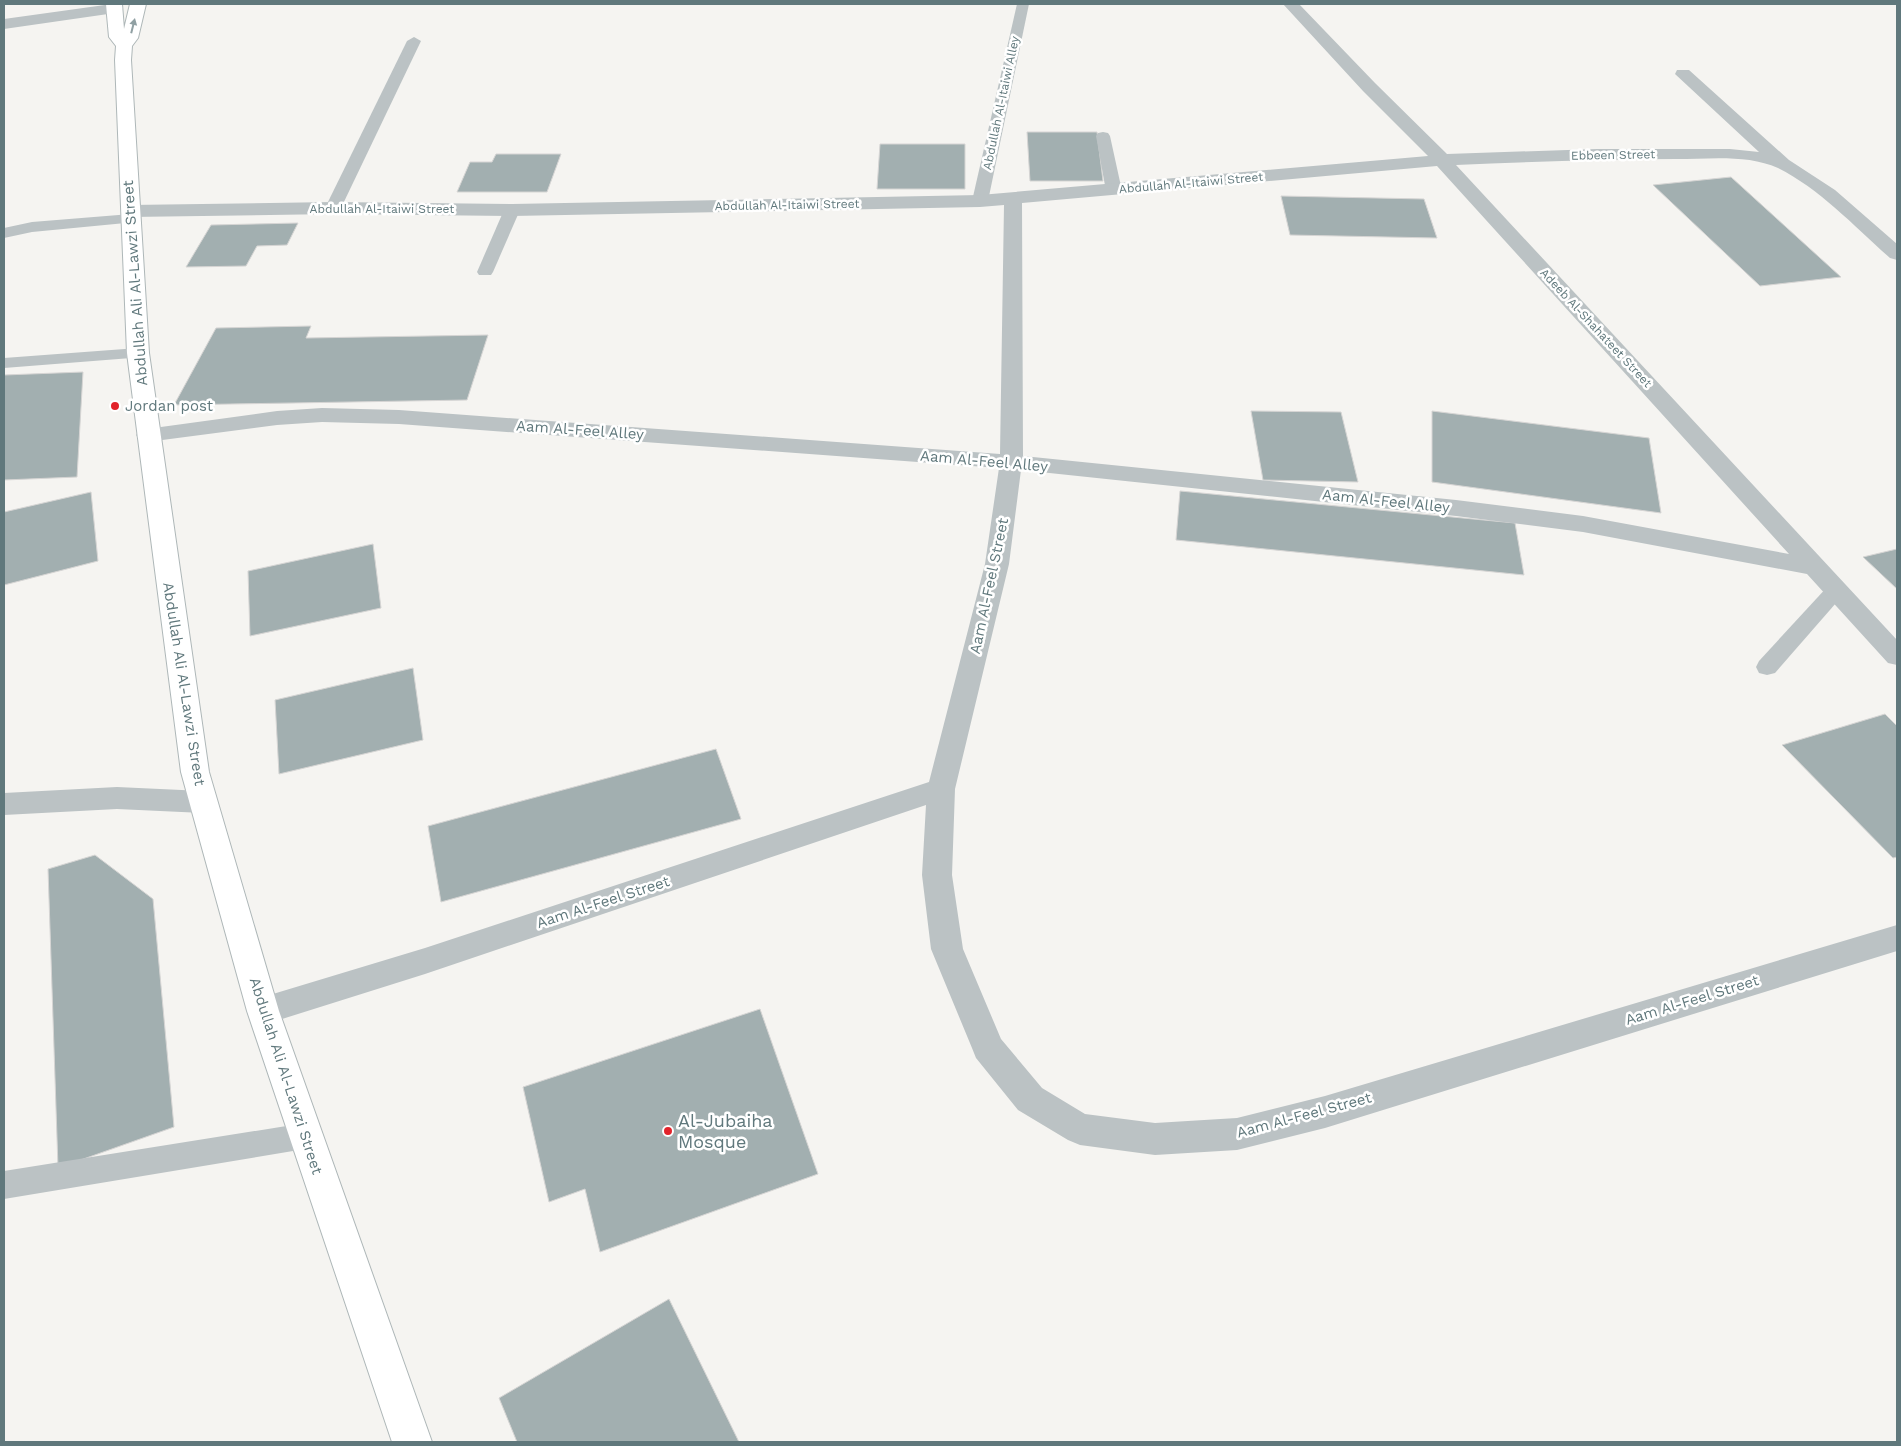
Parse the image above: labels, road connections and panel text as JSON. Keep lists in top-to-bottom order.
{
  "streets": {
    "street": [
      "Ebbeen Street",
      "Abdullah Al-Itaiwi Street",
      "Abdullah Ali Al-Lawzi Street",
      "Adeeb Al-Shahateet Street",
      "Aam Al-Feel Alley",
      "Aam Al-Feel Street"
    ],
    "lane": ["Abdullah Al-Itaiwi Alley"]
  },
  "crossings": [
    ["Abdullah Al-Itaiwi Alley", "Abdullah Al-Itaiwi Street"],
    ["Ebbeen Street", "Abdullah Al-Itaiwi Street"],
    ["Ebbeen Street", "Adeeb Al-Shahateet Street"],
    ["Abdullah Al-Itaiwi Street", "Abdullah Ali Al-Lawzi Street"],
    ["Abdullah Al-Itaiwi Street", "Adeeb Al-Shahateet Street"],
    ["Abdullah Al-Itaiwi Street", "Aam Al-Feel Street"],
    ["Abdullah Ali Al-Lawzi Street", "Aam Al-Feel Alley"],
    ["Abdullah Ali Al-Lawzi Street", "Aam Al-Feel Street"],
    ["Adeeb Al-Shahateet Street", "Aam Al-Feel Alley"],
    ["Aam Al-Feel Alley", "Aam Al-Feel Street"]
  ],
  "places": ["Jordan post", "Al-Jubaiha Mosque"]
}
